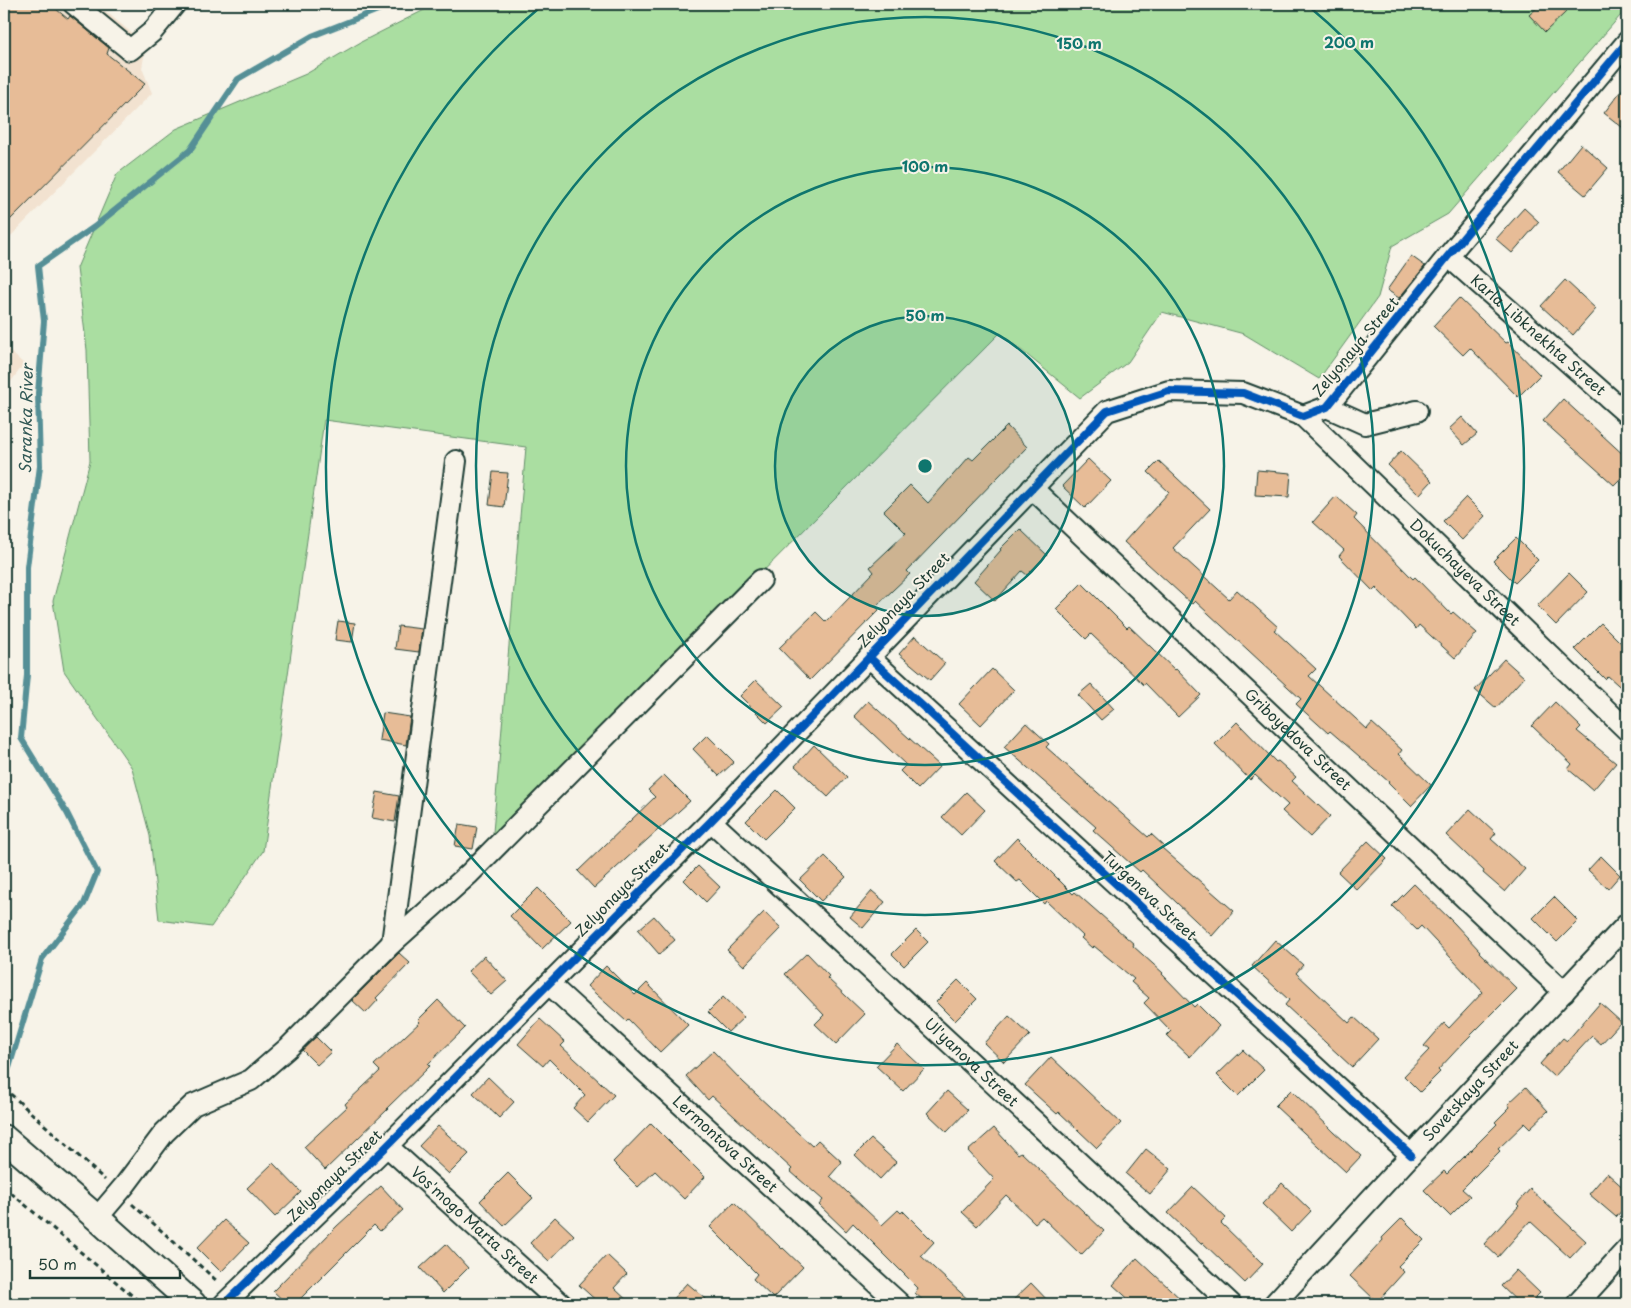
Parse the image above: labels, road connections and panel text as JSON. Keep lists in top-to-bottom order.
{
  "streets": {
    "street": [
      "Karla Libknekhta Street",
      "Zelyonaya Street",
      "Dokuchayeva Street",
      "Griboyedova Street",
      "Turgeneva Street",
      "Ul'yanova Street",
      "Sovetskaya Street",
      "Lermontova Street",
      "Vos'mogo Marta Street"
    ]
  },
  "crossings": [
    ["Karla Libknekhta Street", "Zelyonaya Street"],
    ["Zelyonaya Street", "Dokuchayeva Street"],
    ["Zelyonaya Street", "Griboyedova Street"],
    ["Zelyonaya Street", "Turgeneva Street"],
    ["Zelyonaya Street", "Ul'yanova Street"],
    ["Zelyonaya Street", "Lermontova Street"],
    ["Zelyonaya Street", "Vos'mogo Marta Street"],
    ["Griboyedova Street", "Sovetskaya Street"],
    ["Turgeneva Street", "Sovetskaya Street"]
  ],
  "water": ["Saranka River"],
  "scale_bar": "50 m",
  "rings": [
    "200 m",
    "150 m",
    "100 m",
    "50 m"
  ]
}
